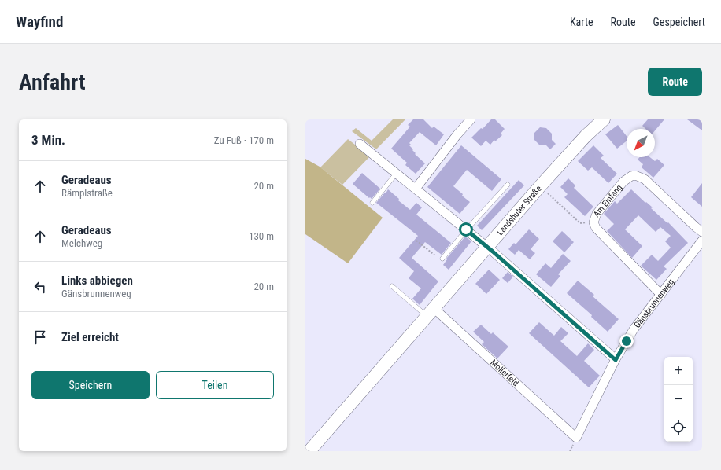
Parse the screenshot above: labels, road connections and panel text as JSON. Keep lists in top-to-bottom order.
{
  "streets": {
    "main road": ["Landshuter Straße"],
    "street": ["Am Einfang", "Gänsbrunnenweg", "Mollerfeld"]
  },
  "crossings": [
    ["Am Einfang", "Gänsbrunnenweg"],
    ["Landshuter Straße", "Mollerfeld"],
    ["Gänsbrunnenweg", "Mollerfeld"]
  ],
  "north": "bottom left",
  "page": {
    "header": "Wayfind",
    "nav": ["Karte", "Route", "Gespeichert"],
    "buttons": [
      "Route",
      ["Speichern", "Teilen"]
    ],
    "title": "Anfahrt",
    "heading": ["3 Min.", "Zu Fuß · 170 m"],
    "list": [
      ["Geradeaus", "Rämplstraße", "20 m"],
      ["Geradeaus", "Melchweg", "130 m"],
      ["Links abbiegen", "Gänsbrunnenweg", "20 m"],
      "Ziel erreicht"
    ],
    "map_buttons": ["+", "−"]
  }
}
